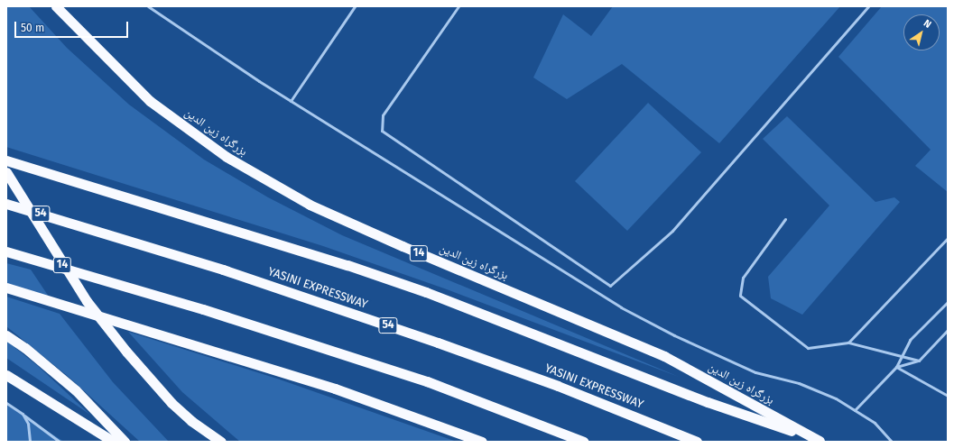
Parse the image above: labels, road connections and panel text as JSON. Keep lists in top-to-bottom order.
{
  "streets": {
    "highway": [
      "بزرگراه زین الدین",
      "54",
      "14",
      "YASINI EXPRESSWAY"
    ]
  },
  "scale_bar": "50 m",
  "north": "top right"
}
